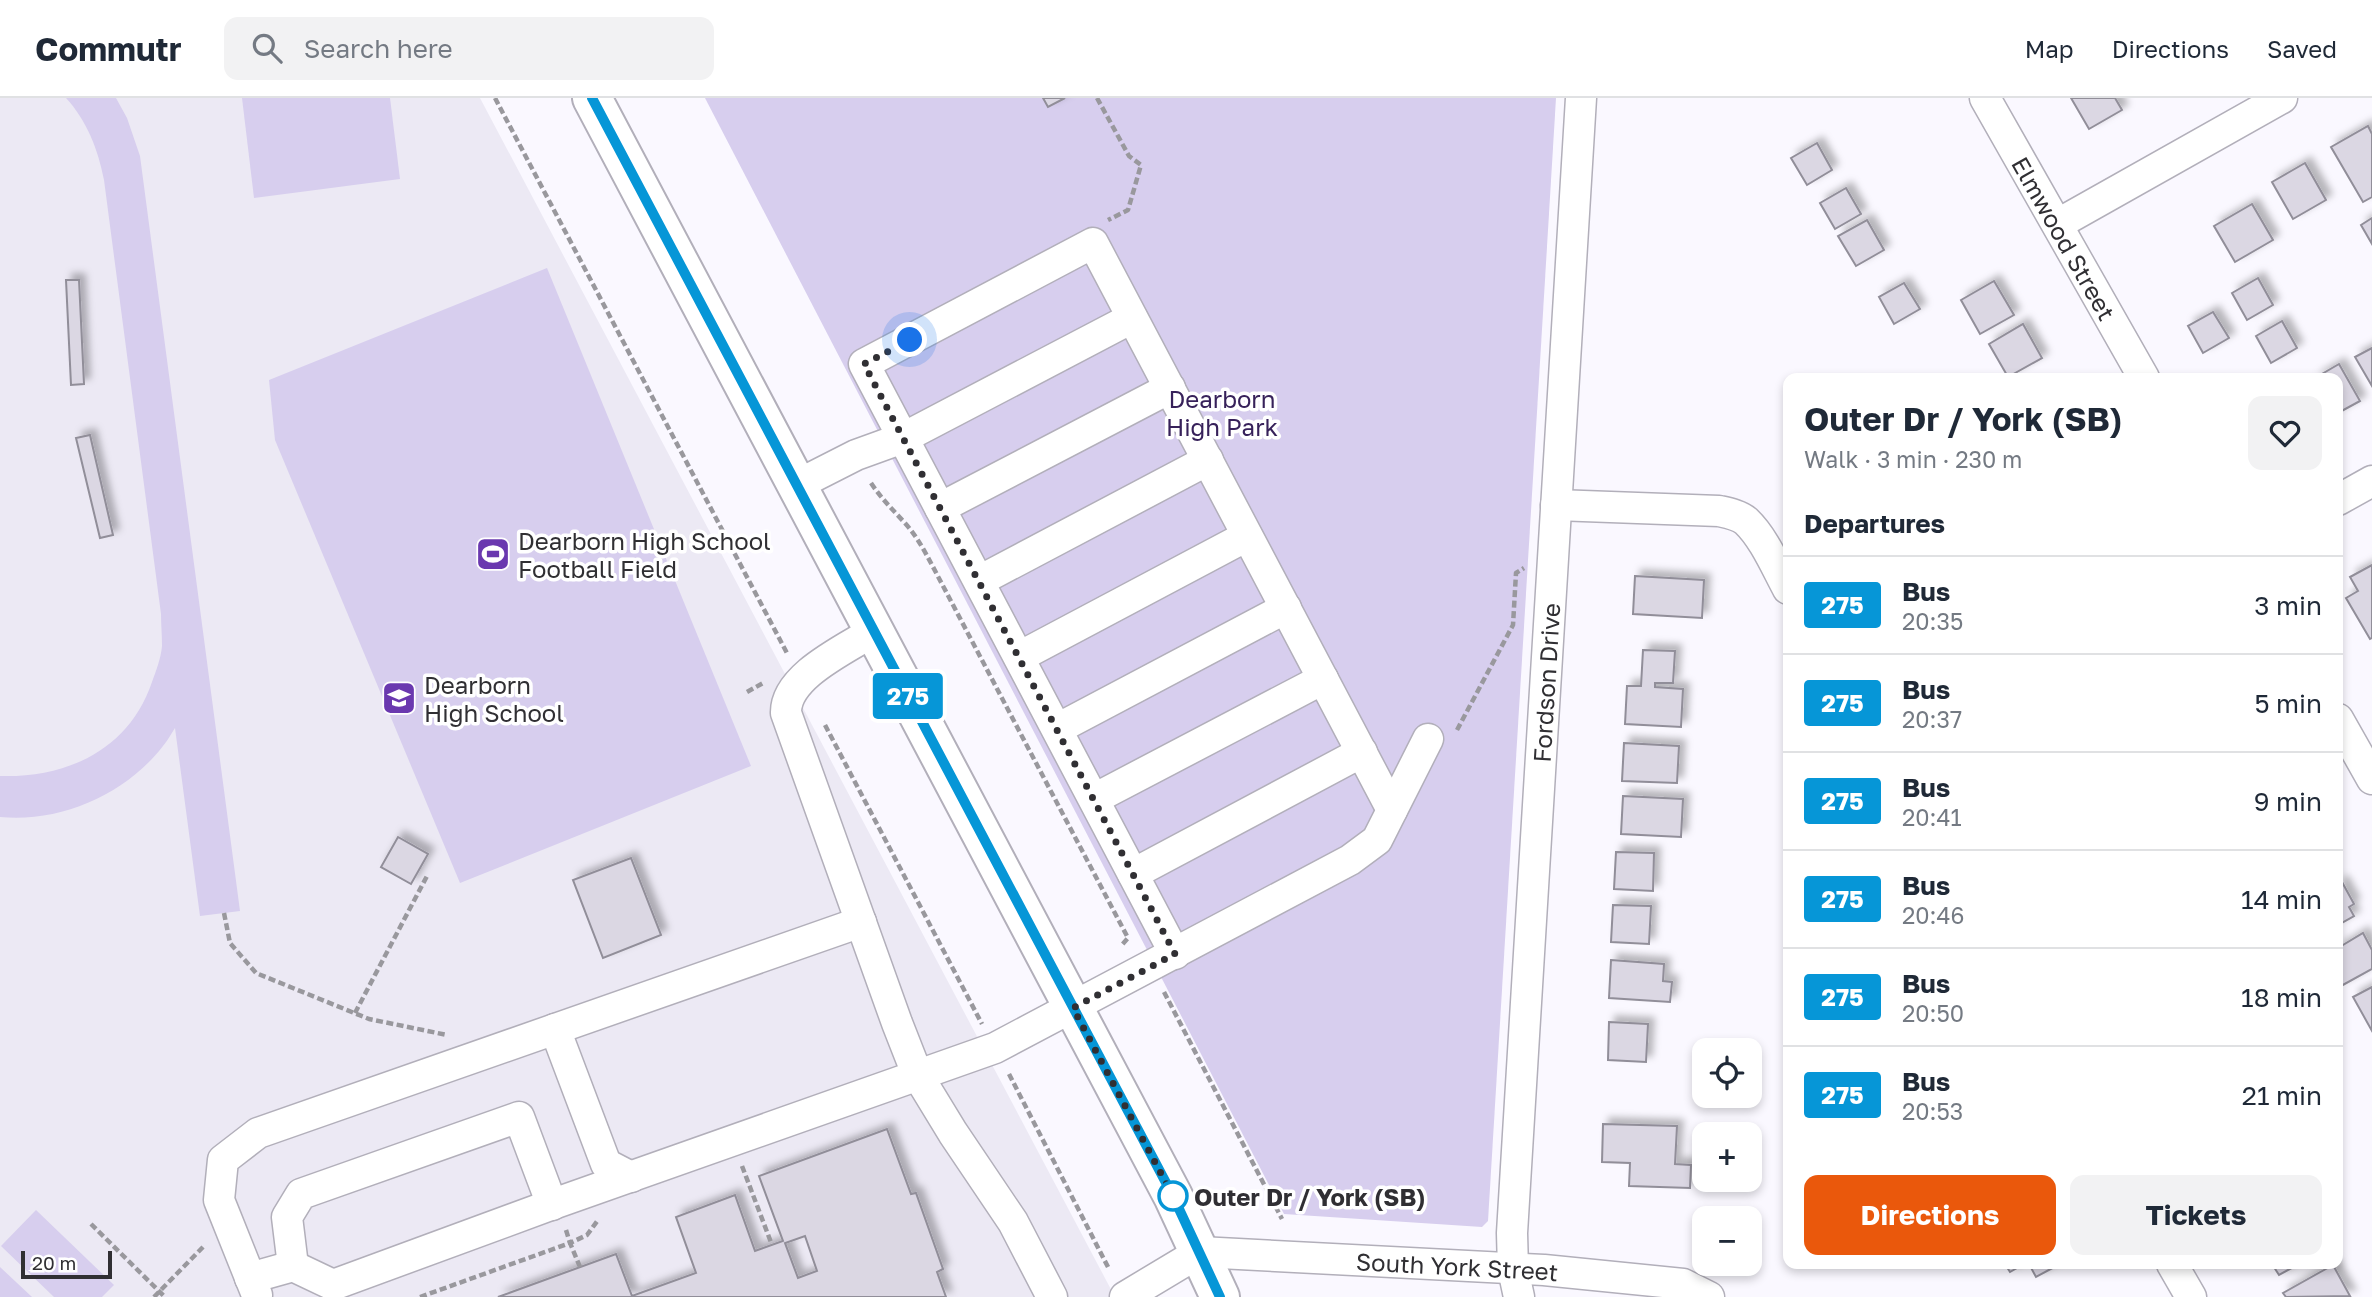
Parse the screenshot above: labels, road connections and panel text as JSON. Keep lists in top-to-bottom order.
{
  "streets": {
    "street": ["Elmwood Street", "Fordson Drive", "South York Street"]
  },
  "crossings": [
    ["Fordson Drive", "South York Street"]
  ],
  "parks": ["Dearborn High Park"],
  "places": {
    "sports": ["Dearborn High School Football Field"],
    "school or university": ["Dearborn High School"],
    "other": ["Outer Dr / York (SB)"]
  },
  "lines": ["bus line 275"],
  "scale_bar": "20 m",
  "page": {
    "header": "Commutr",
    "search": "Search here",
    "nav": ["Map", "Directions", "Saved"],
    "on_map": "275",
    "heading": [
      ["Outer Dr / York (SB)", "Walk · 3 min · 230 m"],
      "Departures"
    ],
    "list": [
      {
        "mark": "275",
        "name": "Bus",
        "note": "20:35",
        "value": "3 min"
      },
      {
        "mark": "275",
        "name": "Bus",
        "note": "20:37",
        "value": "5 min"
      },
      {
        "mark": "275",
        "name": "Bus",
        "note": "20:41",
        "value": "9 min"
      },
      {
        "mark": "275",
        "name": "Bus",
        "note": "20:46",
        "value": "14 min"
      },
      {
        "mark": "275",
        "name": "Bus",
        "note": "20:50",
        "value": "18 min"
      },
      {
        "mark": "275",
        "name": "Bus",
        "note": "20:53",
        "value": "21 min"
      }
    ],
    "map_buttons": ["+", "−"],
    "buttons": ["Directions", "Tickets"],
    "scale": "20 m"
  }
}
